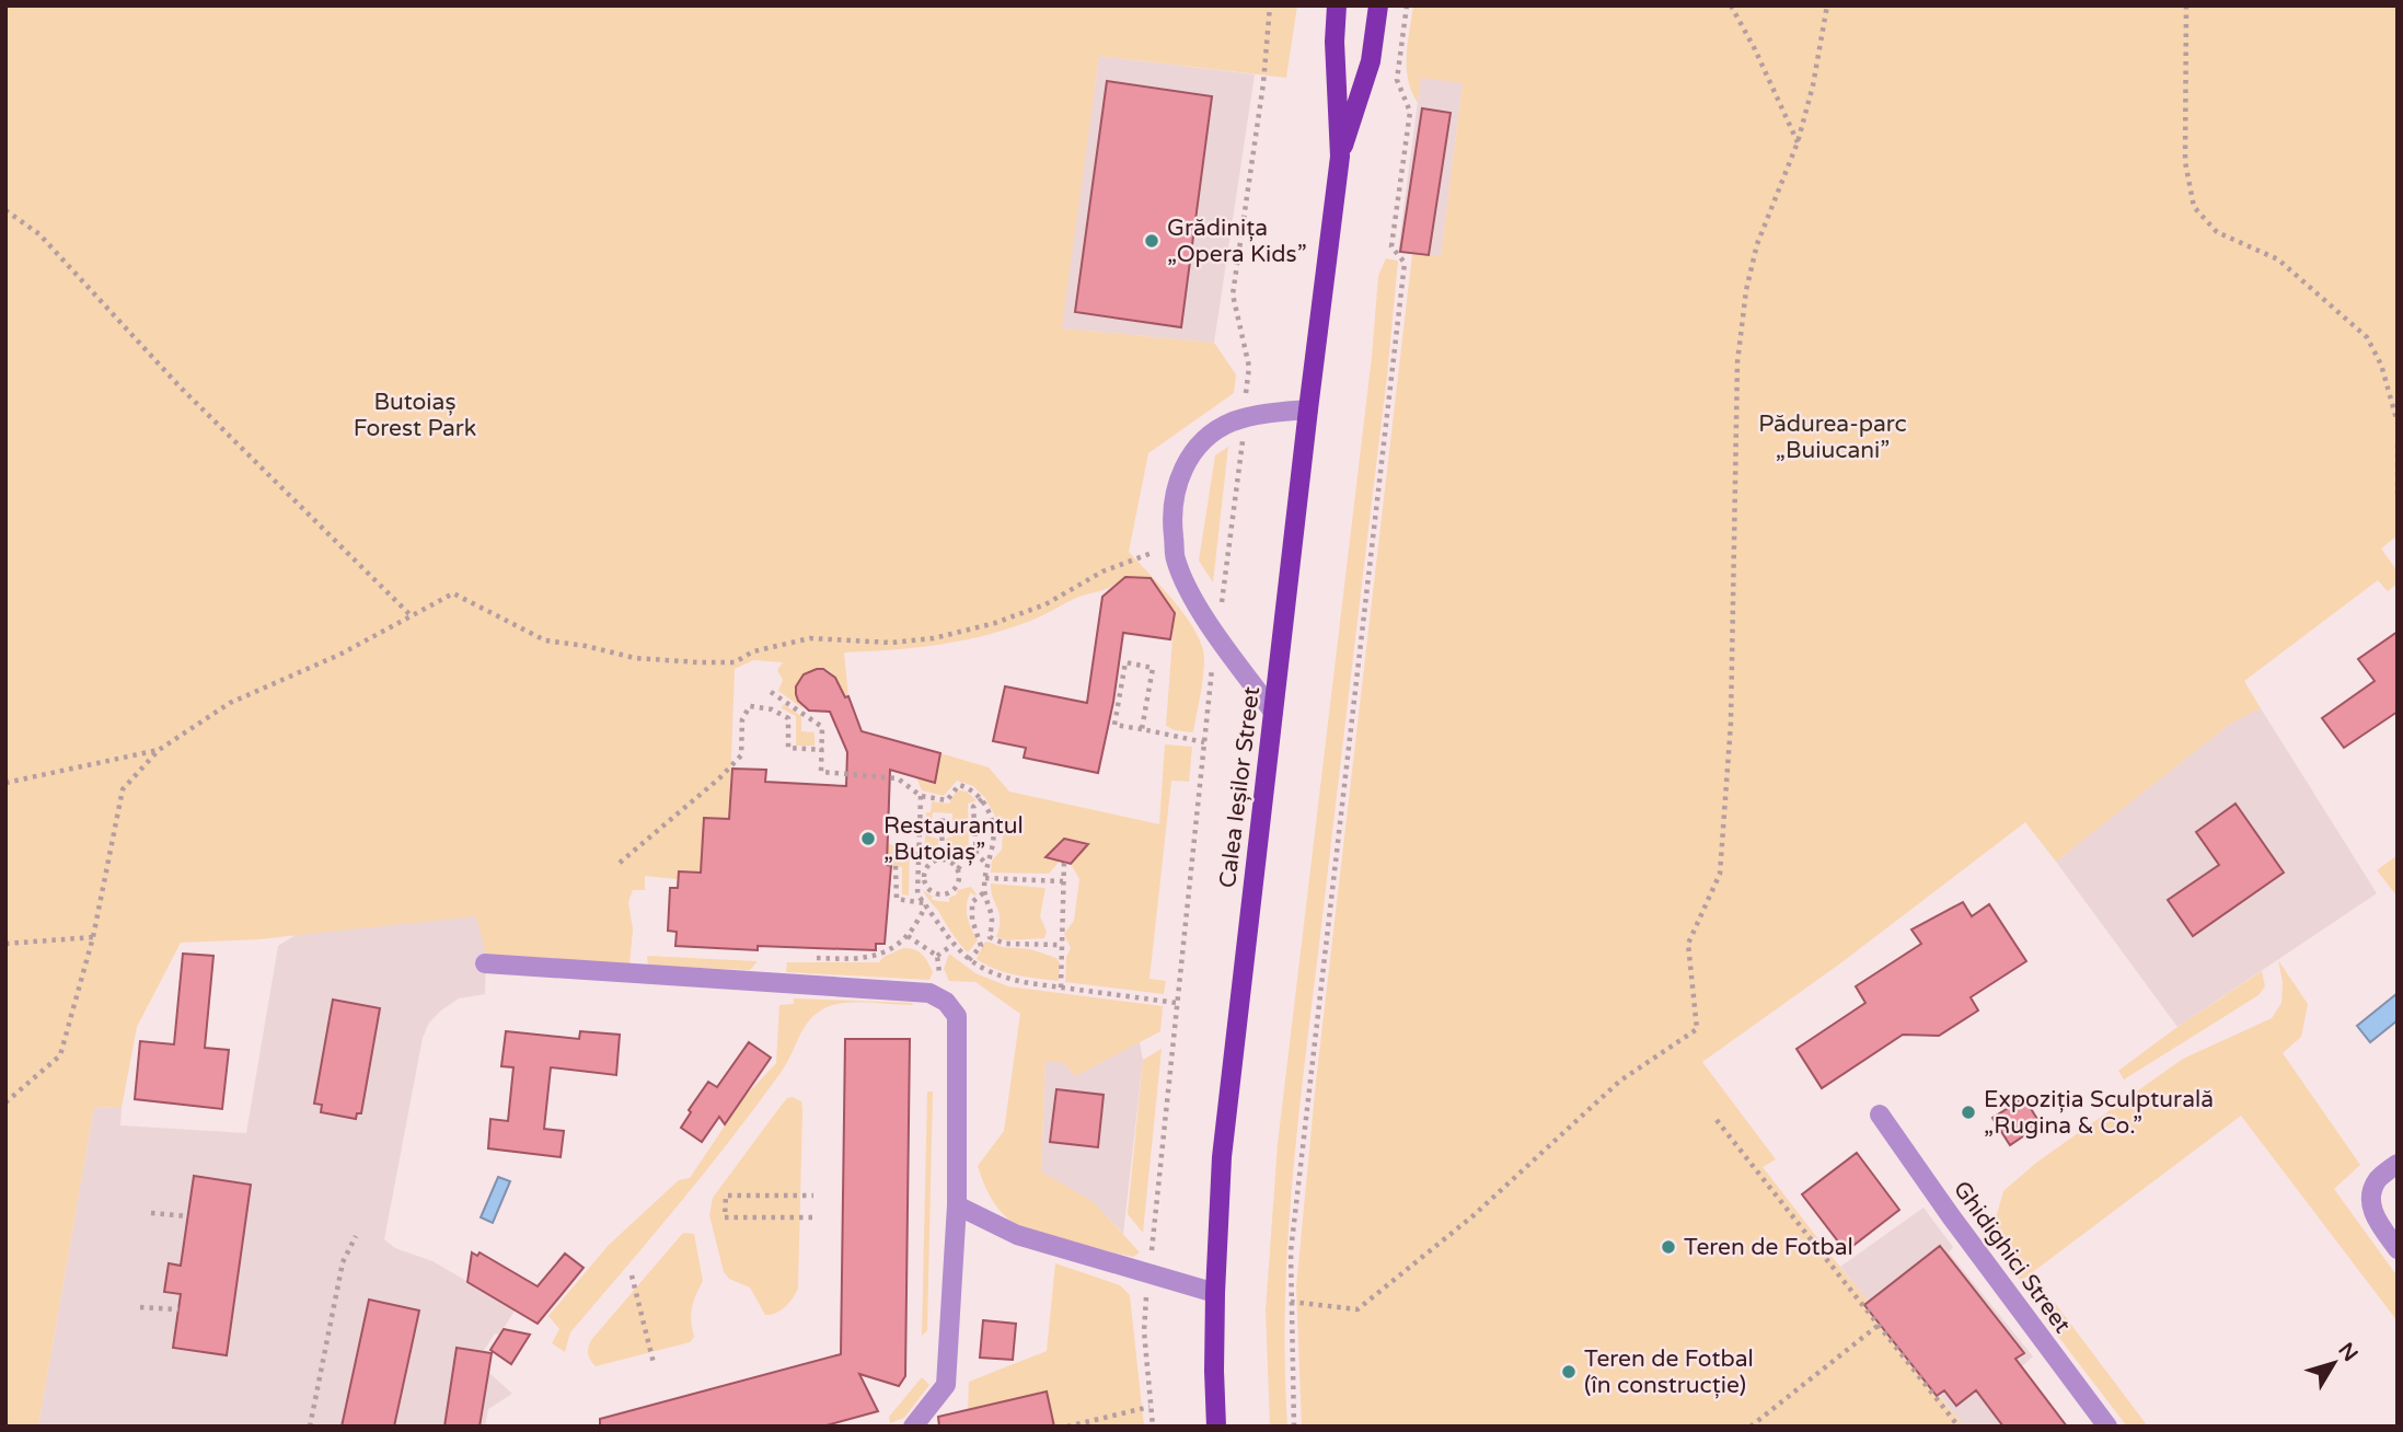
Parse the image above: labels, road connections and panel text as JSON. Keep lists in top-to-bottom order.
{
  "streets": {
    "main road": ["Calea Ieșilor Street"],
    "lane": ["Ghidighici Street"]
  },
  "parks": ["Butoiaș Forest Park", "Pădurea-parc „Buiucani”"],
  "places": [
    "Grădinița „Opera Kids”",
    "Restaurantul „Butoiaș”",
    "Expoziția Sculpturală „Rugina & Co.”",
    "Teren de Fotbal",
    "Teren de Fotbal (în construcție)"
  ],
  "north": "top right"
}
